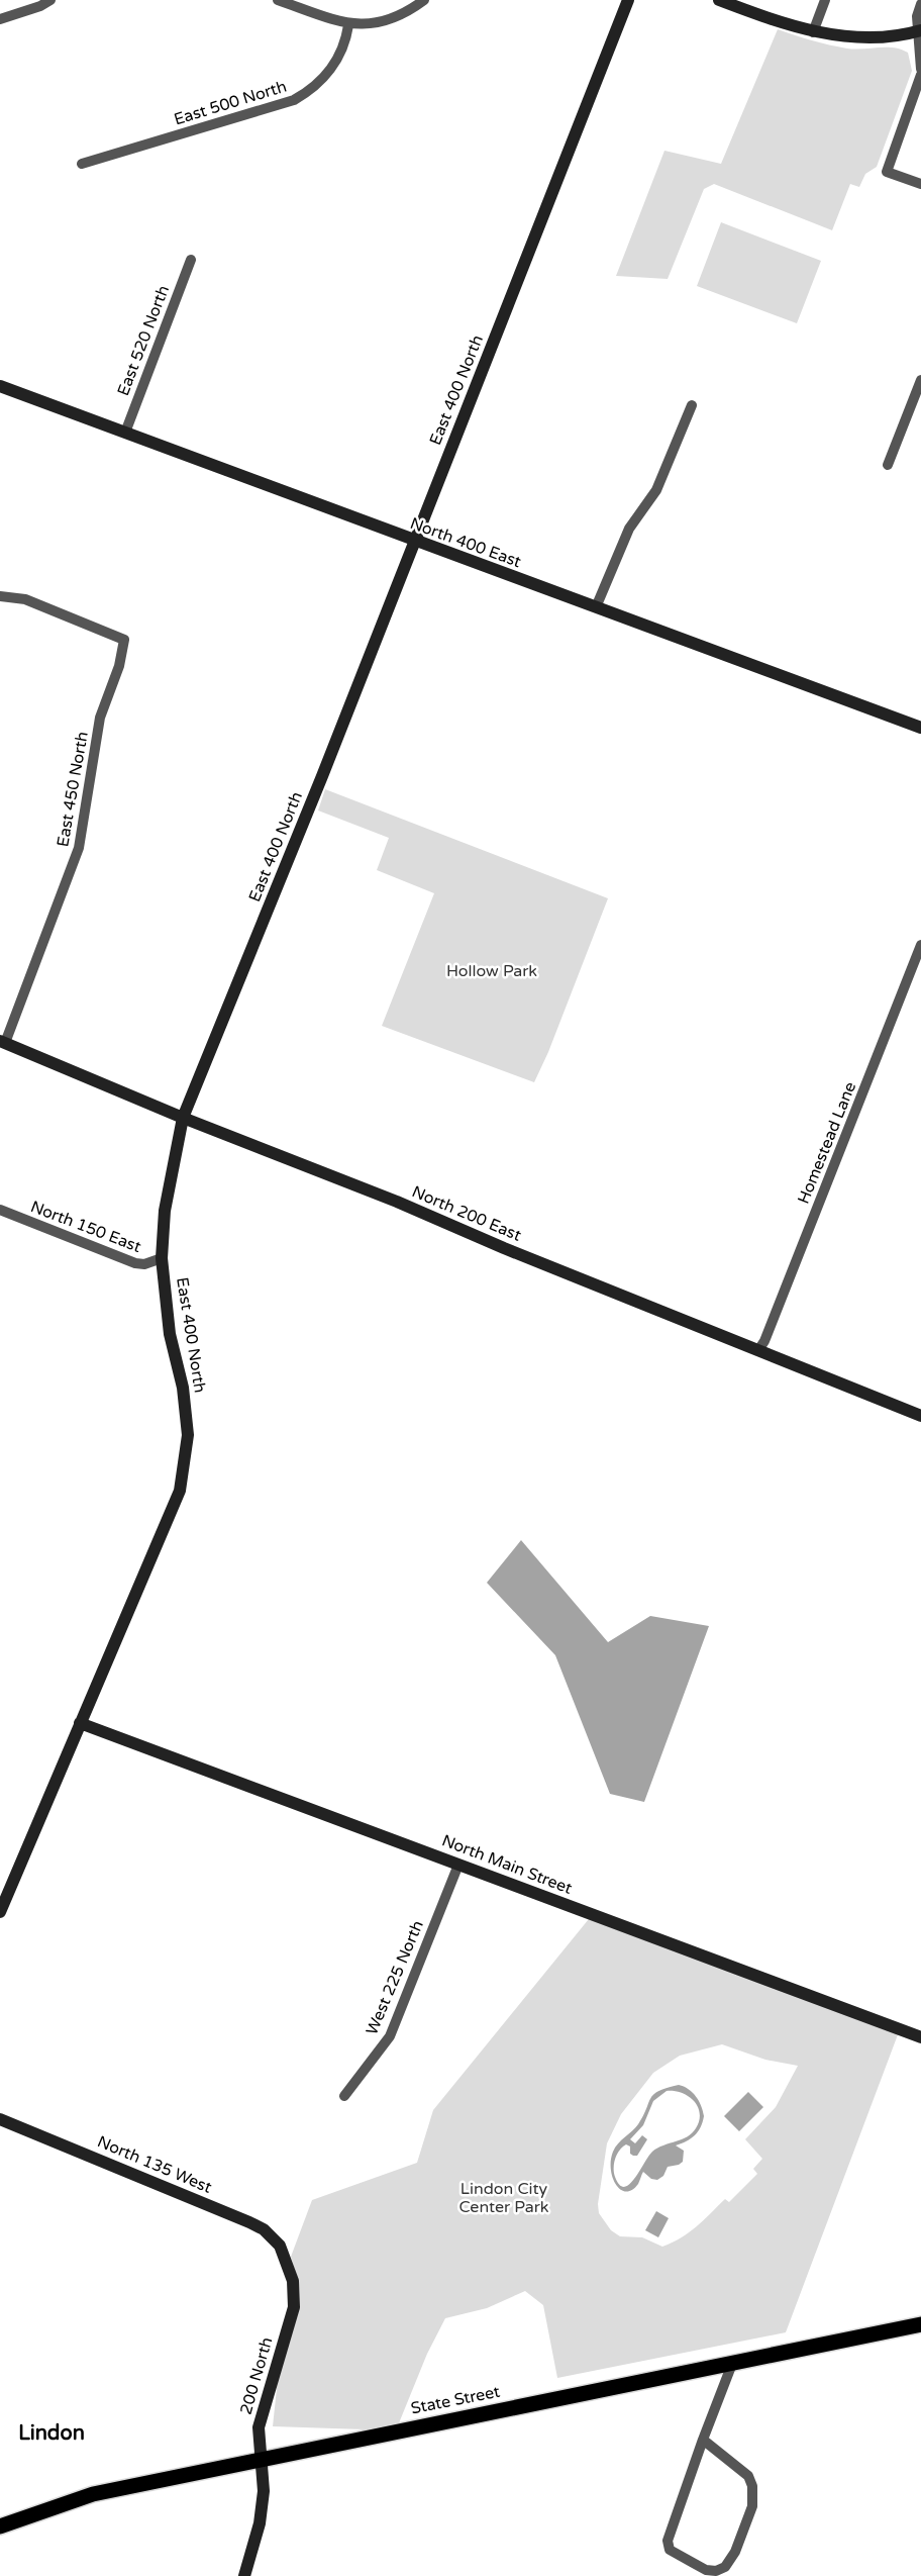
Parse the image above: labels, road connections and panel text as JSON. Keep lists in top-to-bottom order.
{
  "streets": {
    "main road": ["State Street"],
    "street": [
      "East 500 North",
      "East 520 North",
      "East 400 North",
      "North 400 East",
      "East 450 North",
      "Homestead Lane",
      "North 200 East",
      "North 150 East",
      "North Main Street",
      "West 225 North",
      "North 135 West",
      "200 North"
    ]
  },
  "crossings": [
    ["East 520 North", "North 400 East"],
    ["East 400 North", "North 400 East"],
    ["East 400 North", "North 200 East"],
    ["East 400 North", "North 150 East"],
    ["East 400 North", "North Main Street"],
    ["East 450 North", "North 200 East"],
    ["Homestead Lane", "North 200 East"],
    ["North Main Street", "West 225 North"],
    ["North 135 West", "200 North"],
    ["200 North", "State Street"]
  ],
  "districts": ["Lindon"],
  "parks": ["Hollow Park", "Lindon City Center Park"]
}
